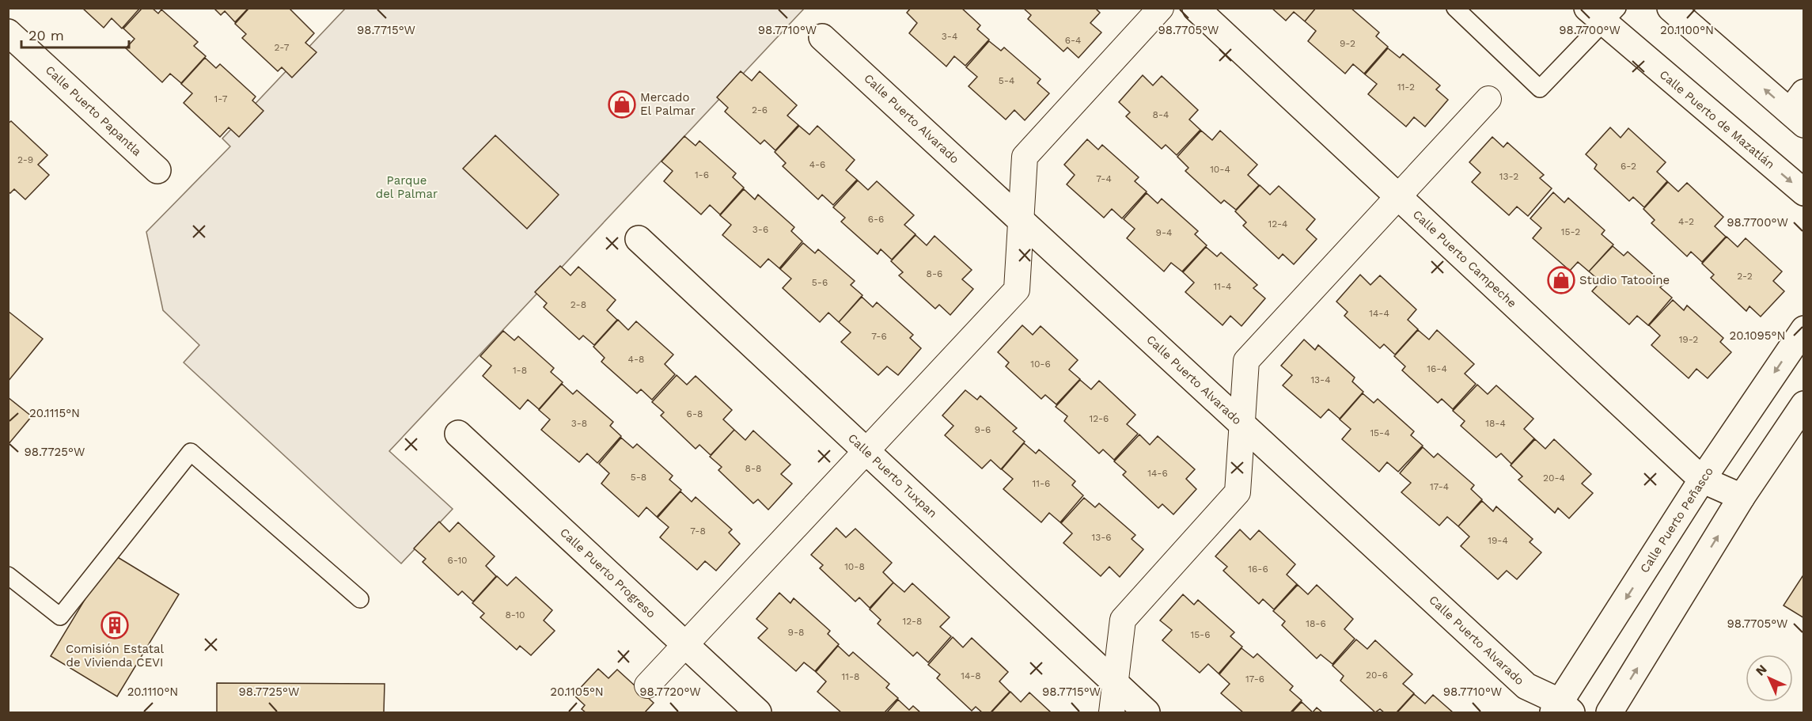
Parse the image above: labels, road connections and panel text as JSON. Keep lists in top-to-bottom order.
{
  "streets": {
    "street": [
      "Calle Puerto Papantla",
      "Calle Puerto Alvarado",
      "Calle Puerto de Mazatlán",
      "Calle Puerto Campeche",
      "Calle Puerto Tuxpan",
      "Calle Puerto Peñasco",
      "Calle Puerto Progreso"
    ]
  },
  "crossings": [
    ["Calle Puerto Alvarado", "Calle Puerto Peñasco"],
    ["Calle Puerto Campeche", "Calle Puerto Peñasco"]
  ],
  "parks": ["Parque del Palmar"],
  "places": {
    "shop": ["Mercado El Palmar", "Studio Tatooine"],
    "building": ["Comisión Estatal de Vivienda CEVI"]
  },
  "house_numbers": [
    "3-4",
    "6-4",
    "9-2",
    "2-7",
    "5-4",
    "11-2",
    "1-7",
    "2-6",
    "8-4",
    "2-9",
    "4-6",
    "6-2",
    "10-4",
    "1-6",
    "13-2",
    "7-4",
    "6-6",
    "4-2",
    "12-4",
    "3-6",
    "15-2",
    "9-4",
    "8-6",
    "2-2",
    "5-6",
    "11-4",
    "2-8",
    "14-4",
    "7-6",
    "19-2",
    "4-8",
    "10-6",
    "16-4",
    "1-8",
    "13-4",
    "6-8",
    "12-6",
    "3-8",
    "18-4",
    "9-6",
    "15-4",
    "8-8",
    "14-6",
    "5-8",
    "20-4",
    "11-6",
    "17-4",
    "7-8",
    "13-6",
    "19-4",
    "6-10",
    "10-8",
    "16-6",
    "8-10",
    "12-8",
    "18-6",
    "9-8",
    "15-6",
    "20-6",
    "14-8",
    "11-8",
    "17-6"
  ],
  "scale_bar": "20 m",
  "north": "top left",
  "coordinates": [
    "98.7715°W",
    "98.7700°W",
    "98.7710°W",
    "98.7705°W",
    "20.1100°N",
    "20.1095°N",
    "20.1115°N",
    "98.7725°W",
    "20.1110°N",
    "20.1105°N",
    "98.7720°W"
  ]
}
